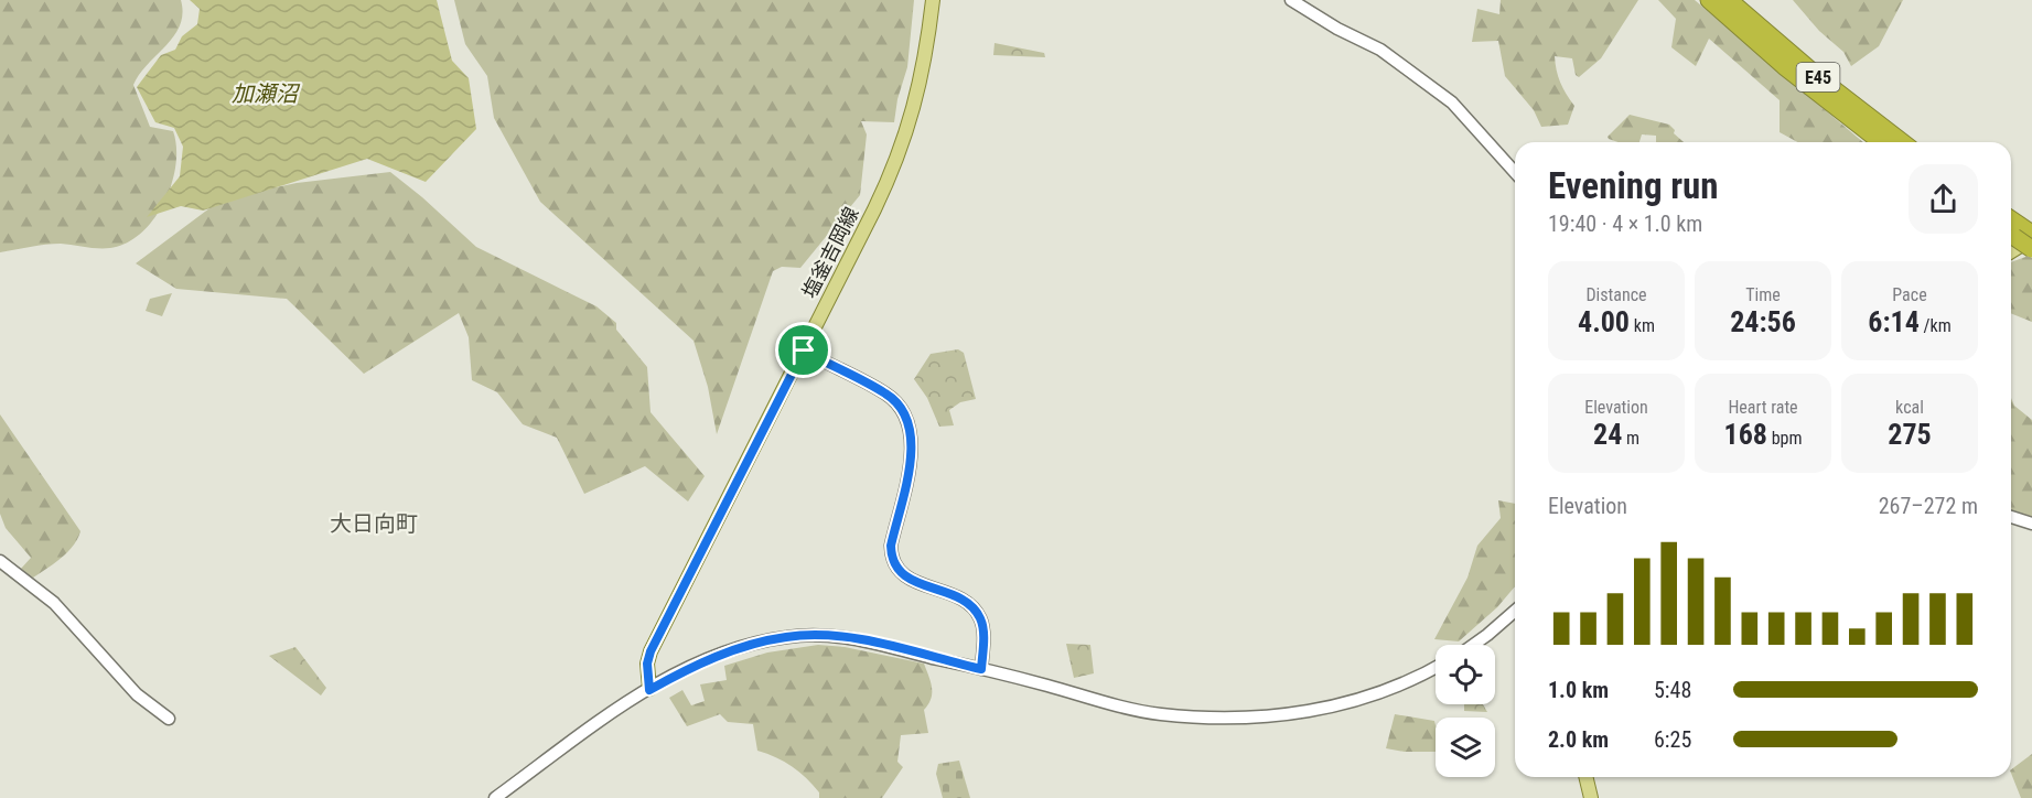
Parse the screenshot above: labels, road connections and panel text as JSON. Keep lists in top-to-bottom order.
{
  "streets": {
    "highway": ["E45"],
    "main road": ["塩釜吉岡線"]
  },
  "districts": ["大日向町"],
  "water": ["加瀬沼"],
  "page": {
    "heading": ["Evening run", "19:40 · 4 × 1.0 km"],
    "stats": [
      ["Distance", "4.00 km"],
      ["Time", "24:56"],
      ["Pace", "6:14 /km"],
      ["Elevation", "24 m"],
      ["Heart rate", "168 bpm"],
      ["kcal", "275"]
    ],
    "chart": ["Elevation", "267–272 m"],
    "list": [
      {
        "name": "1.0 km",
        "note": "5:48"
      },
      {
        "name": "2.0 km",
        "note": "6:25"
      }
    ]
  }
}
